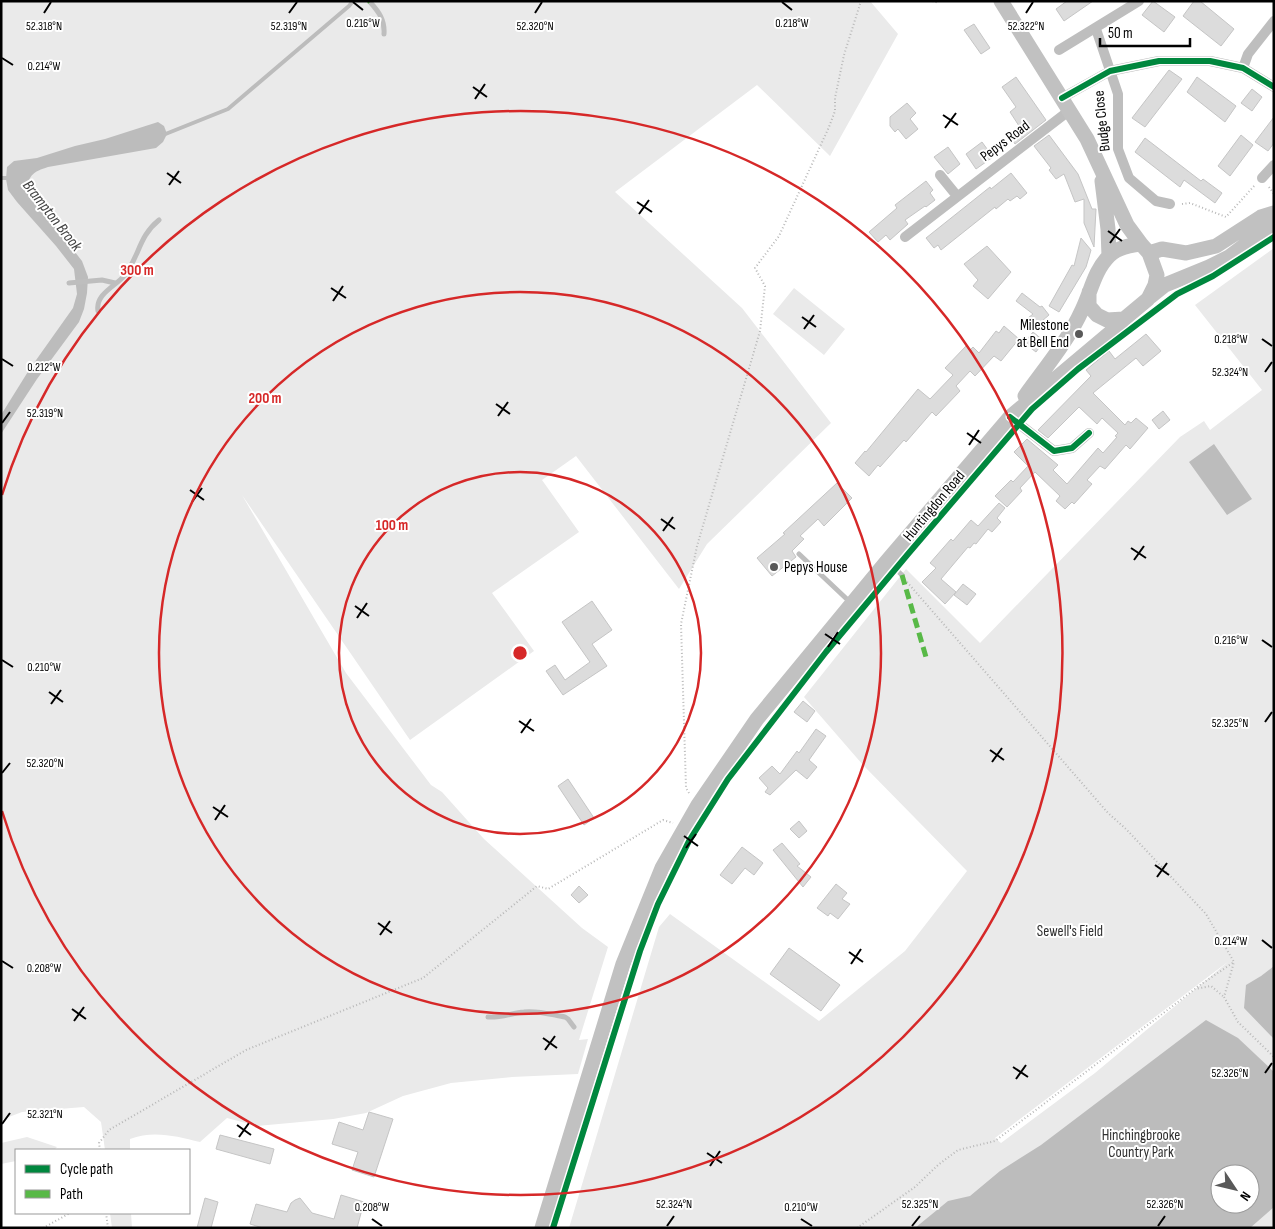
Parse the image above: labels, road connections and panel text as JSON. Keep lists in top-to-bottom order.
{
  "streets": {
    "main road": ["Huntingdon Road"],
    "street": ["Budge Close", "Pepys Road"]
  },
  "crossings": [
    ["Budge Close", "Pepys Road"]
  ],
  "water": ["Brampton Brook"],
  "parks": ["Sewell's Field", "Hinchingbrooke Country Park"],
  "places": ["Milestone at Bell End", "Pepys House"],
  "legend": ["Cycle path", "Path"],
  "scale_bar": "50 m",
  "north": "bottom right",
  "coordinates": [
    "0.216°W",
    "0.218°W",
    "52.318°N",
    "52.319°N",
    "52.320°N",
    "52.322°N",
    "0.214°W",
    "0.212°W",
    "52.324°N",
    "0.210°W",
    "52.325°N",
    "0.208°W",
    "52.326°N",
    "52.321°N"
  ],
  "rings": ["300 m", "200 m", "100 m"]
}
